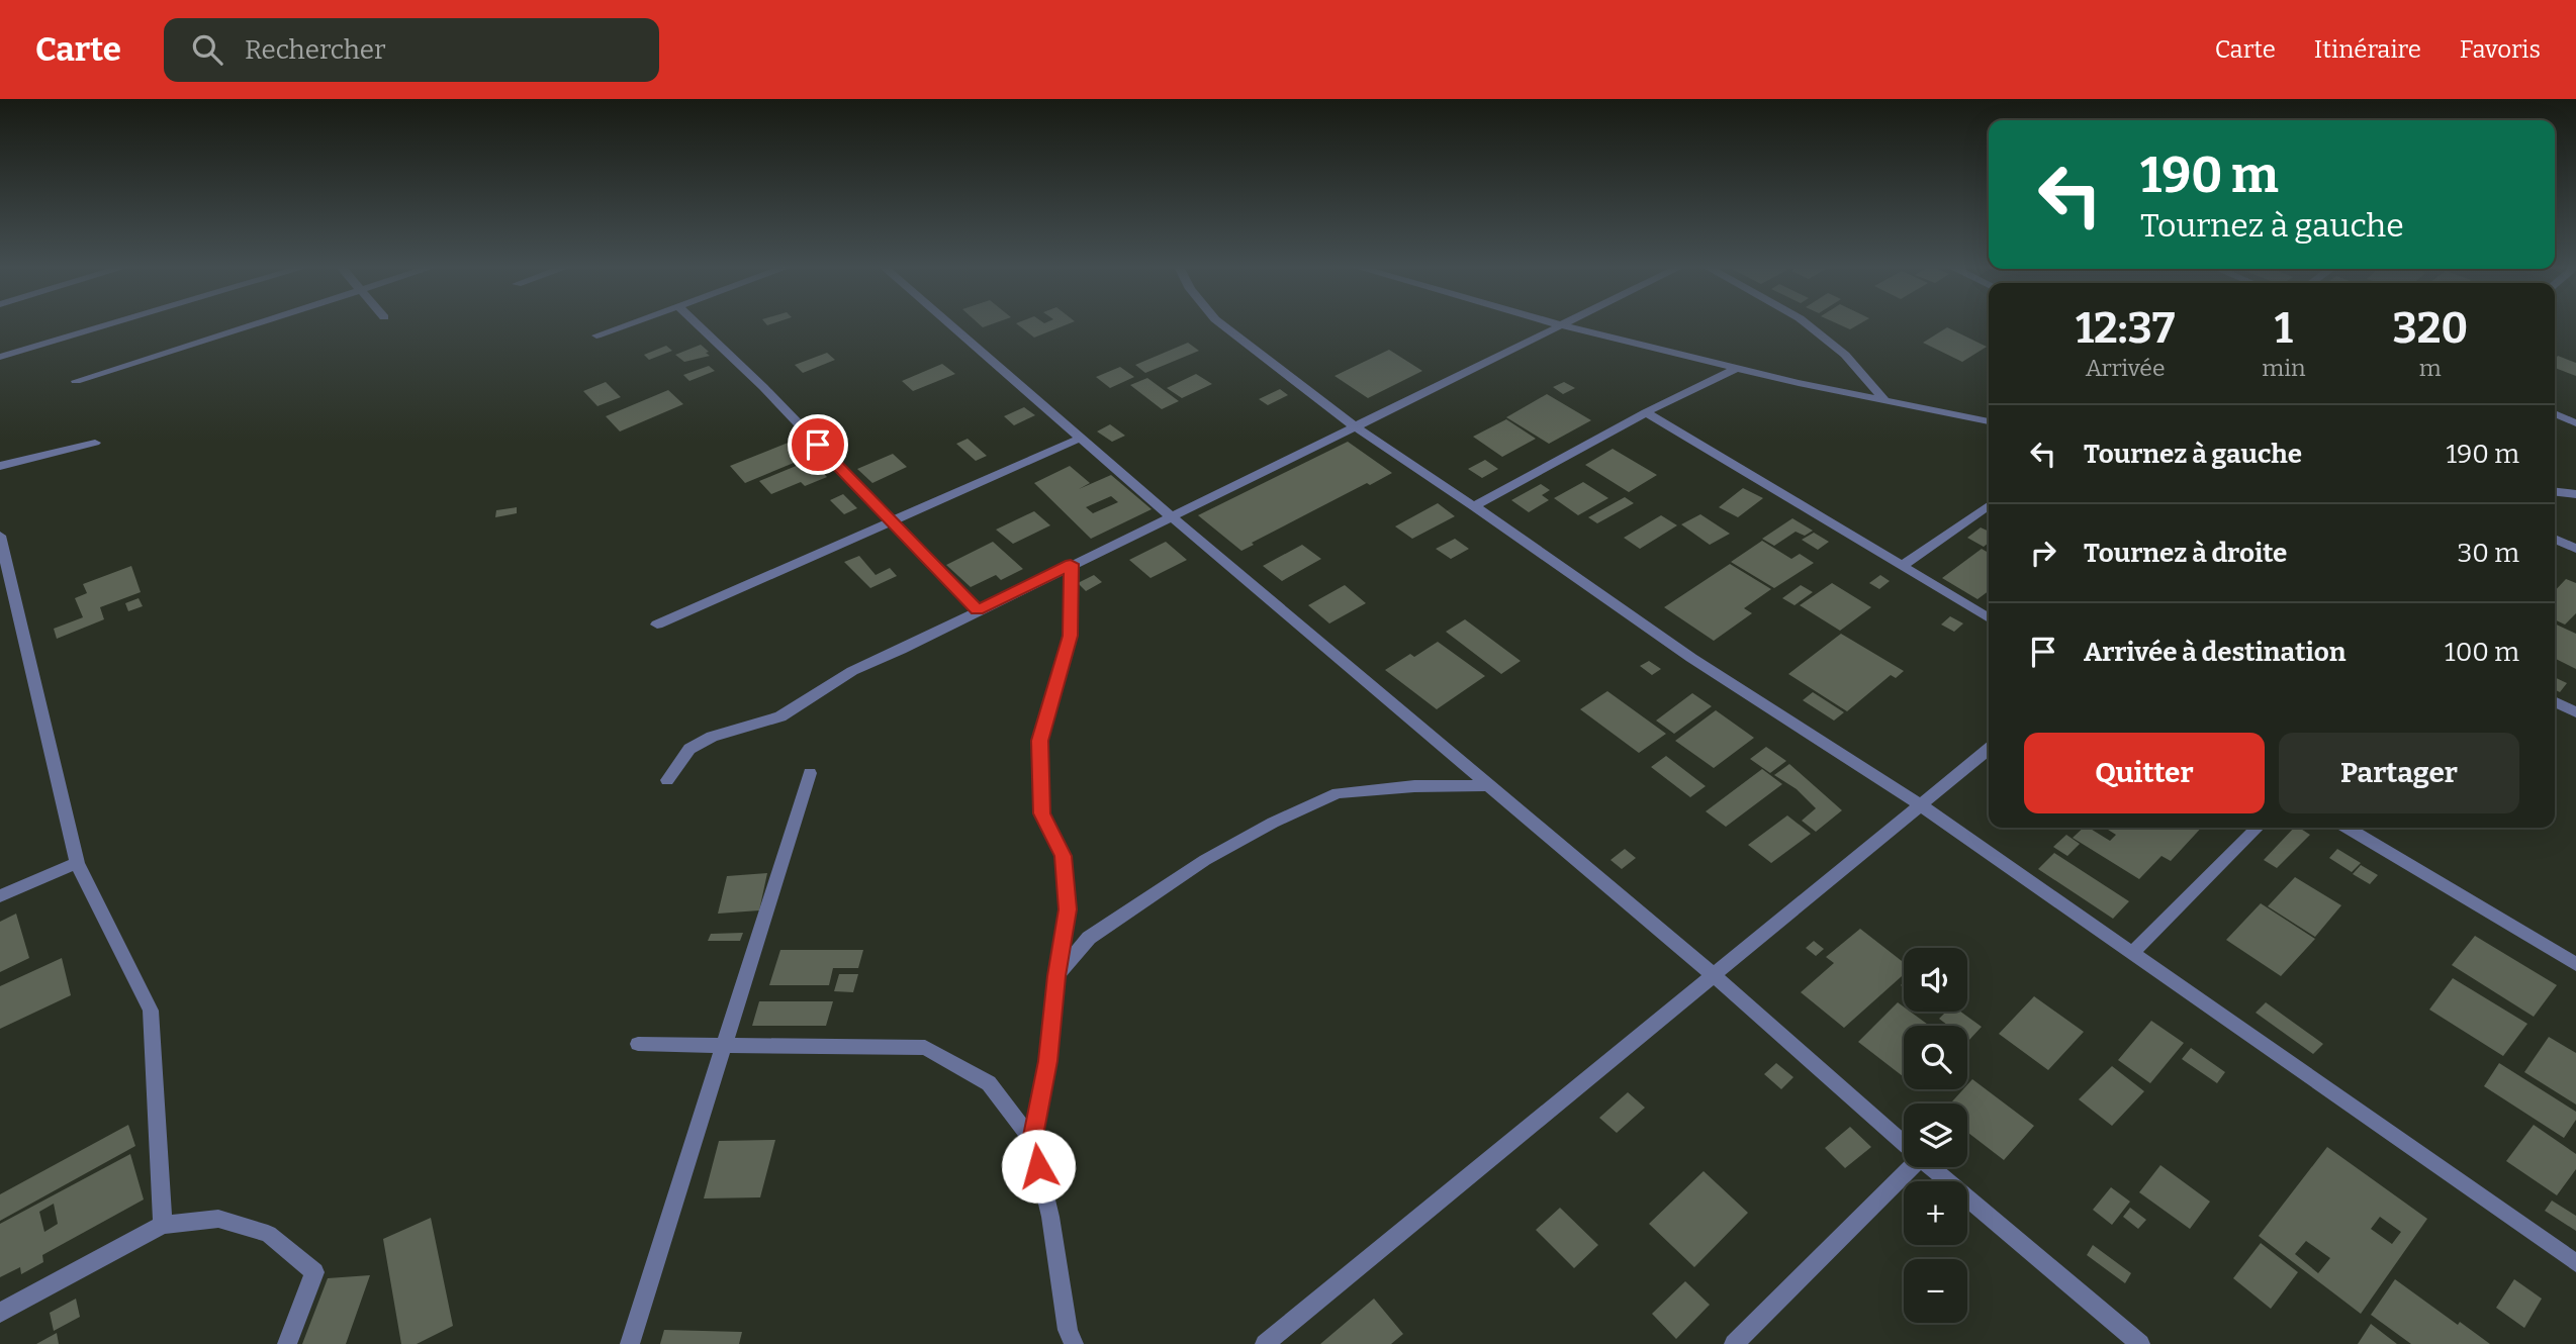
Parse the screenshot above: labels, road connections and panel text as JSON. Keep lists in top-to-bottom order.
{
  "page": {
    "header": "Carte",
    "search": "Rechercher",
    "nav": ["Carte", "Itinéraire", "Favoris"],
    "turn": ["190 m", "Tournez à gauche"],
    "eta": [
      "12:37",
      "Arrivée",
      "1",
      "min",
      "320",
      "m"
    ],
    "list": [
      {
        "name": "Tournez à gauche",
        "value": "190 m"
      },
      {
        "name": "Tournez à droite",
        "value": "30 m"
      },
      {
        "name": "Arrivée à destination",
        "value": "100 m"
      }
    ],
    "buttons": ["Quitter", "Partager"],
    "map_buttons": ["+", "−"]
  }
}
